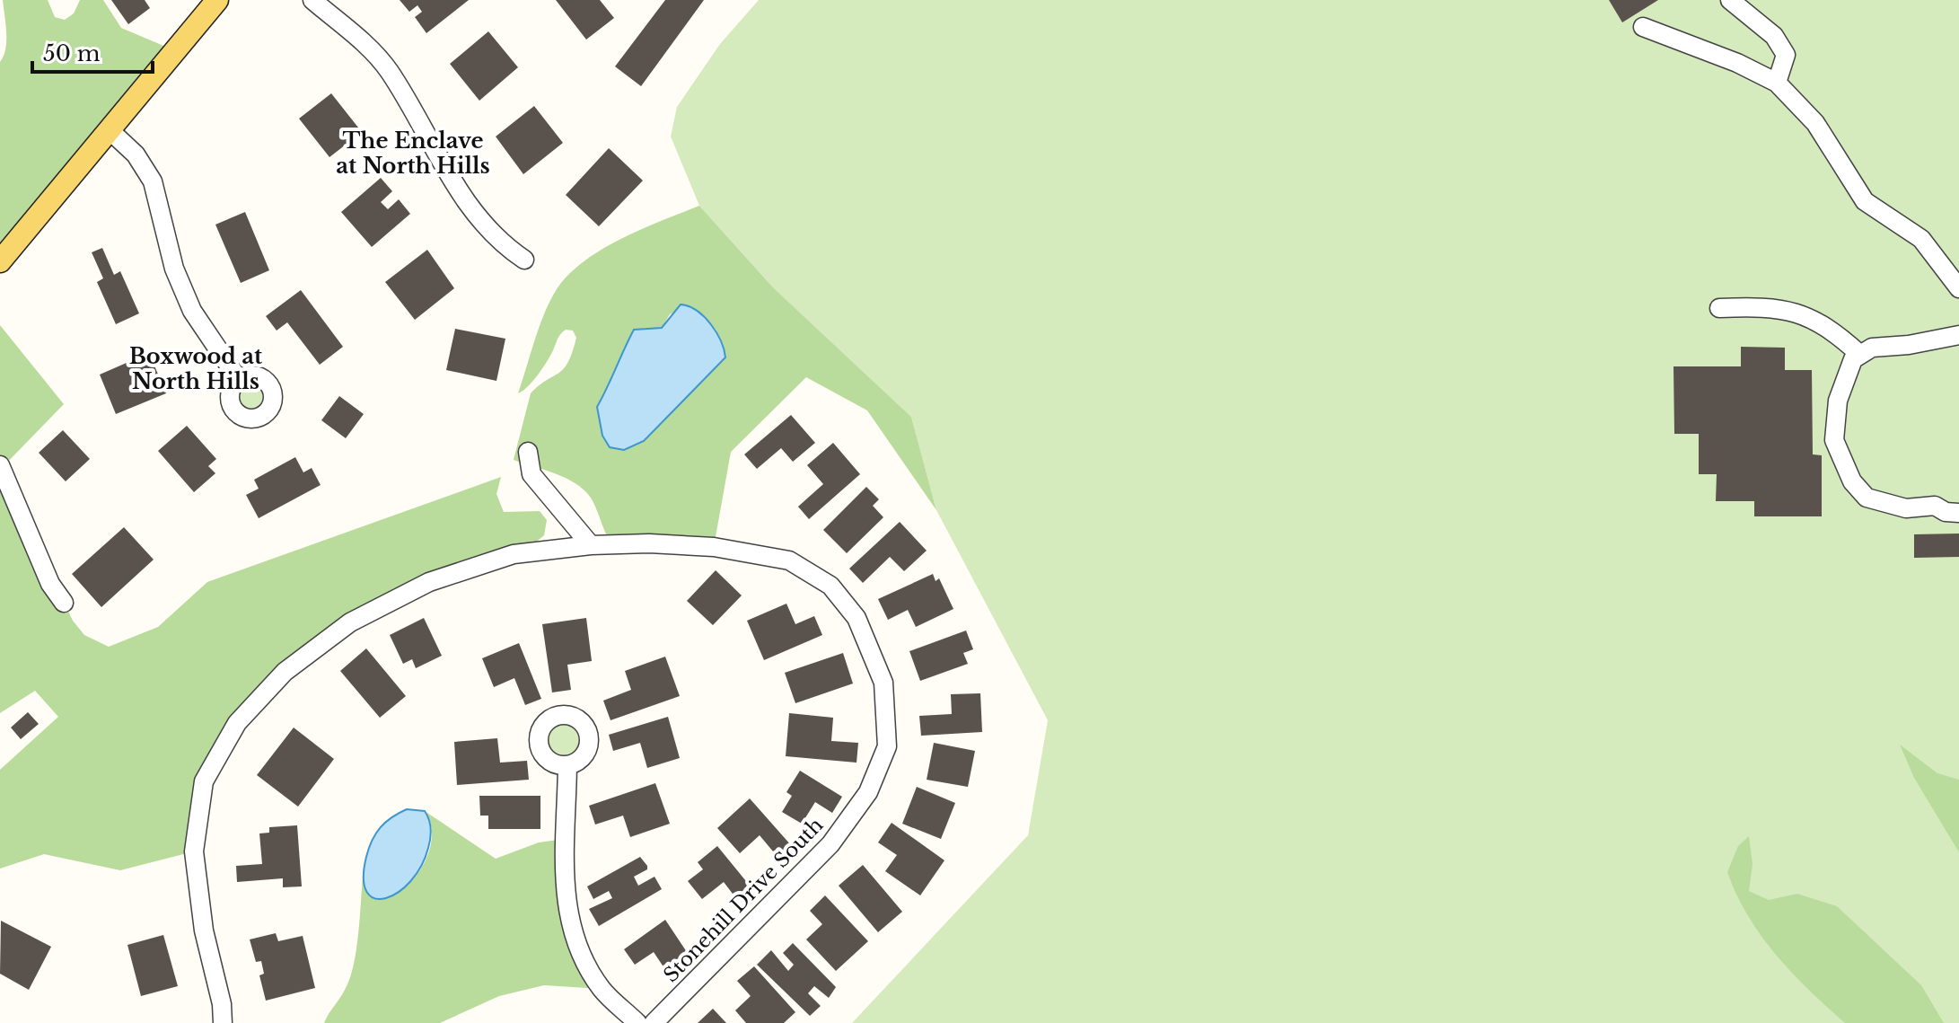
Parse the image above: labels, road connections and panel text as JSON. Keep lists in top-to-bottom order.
{
  "streets": {
    "street": ["Stonehill Drive South"]
  },
  "districts": ["The Enclave at North Hills", "Boxwood at North Hills"],
  "scale_bar": "50 m"
}
